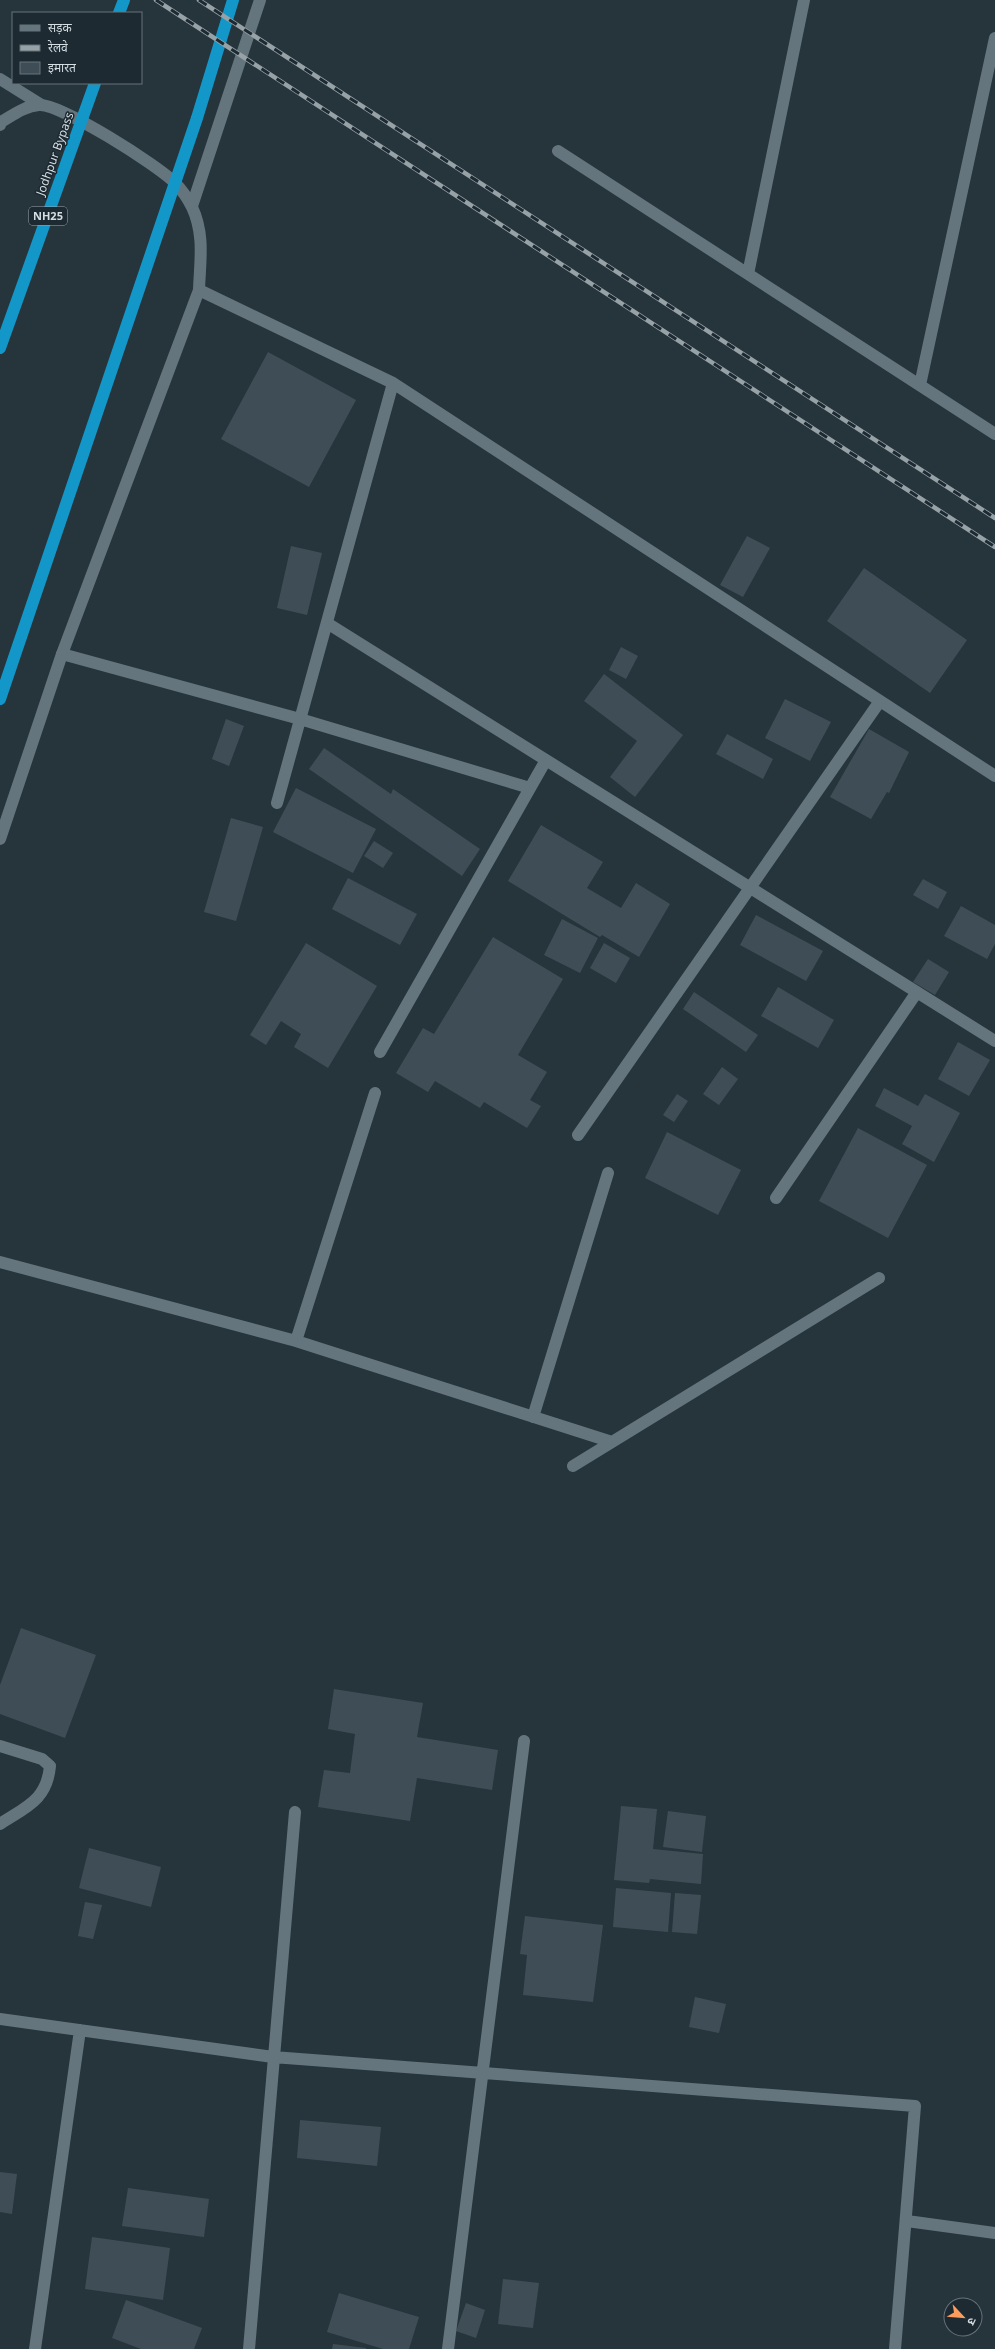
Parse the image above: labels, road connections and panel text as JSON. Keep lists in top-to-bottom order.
{
  "streets": {
    "highway": ["Jodhpur Bypass", "NH25"]
  },
  "legend": ["सड़क", "रेलवे", "इमारत"],
  "north": "bottom right"
}
